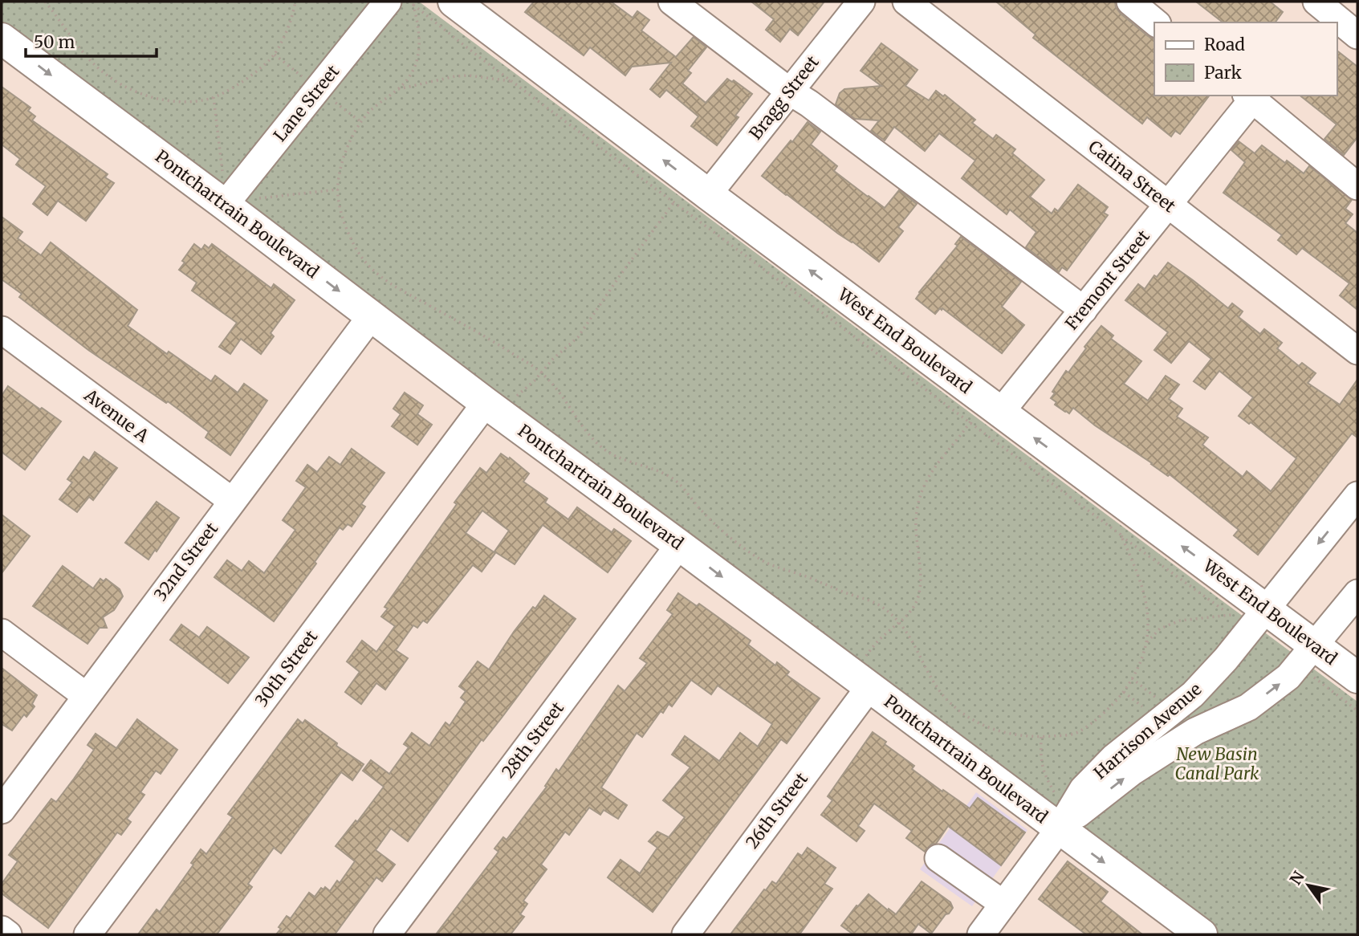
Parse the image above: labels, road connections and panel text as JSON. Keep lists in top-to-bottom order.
{
  "streets": {
    "main road": ["Pontchartrain Boulevard", "West End Boulevard"],
    "street": [
      "Bragg Street",
      "Lane Street",
      "Catina Street",
      "Fremont Street",
      "Avenue A",
      "32nd Street",
      "30th Street",
      "Harrison Avenue",
      "28th Street",
      "26th Street"
    ]
  },
  "crossings": [
    ["Bragg Street", "West End Boulevard"],
    ["Lane Street", "Pontchartrain Boulevard"],
    ["Catina Street", "Fremont Street"],
    ["Pontchartrain Boulevard", "32nd Street"],
    ["Pontchartrain Boulevard", "30th Street"],
    ["Pontchartrain Boulevard", "Harrison Avenue"],
    ["Pontchartrain Boulevard", "28th Street"],
    ["Pontchartrain Boulevard", "26th Street"],
    ["Fremont Street", "West End Boulevard"],
    ["West End Boulevard", "Harrison Avenue"],
    ["Avenue A", "32nd Street"]
  ],
  "one_way": ["Pontchartrain Boulevard", "West End Boulevard"],
  "parks": ["New Basin Canal Park"],
  "legend": ["Road", "Park"],
  "scale_bar": "50 m",
  "north": "top left"
}
